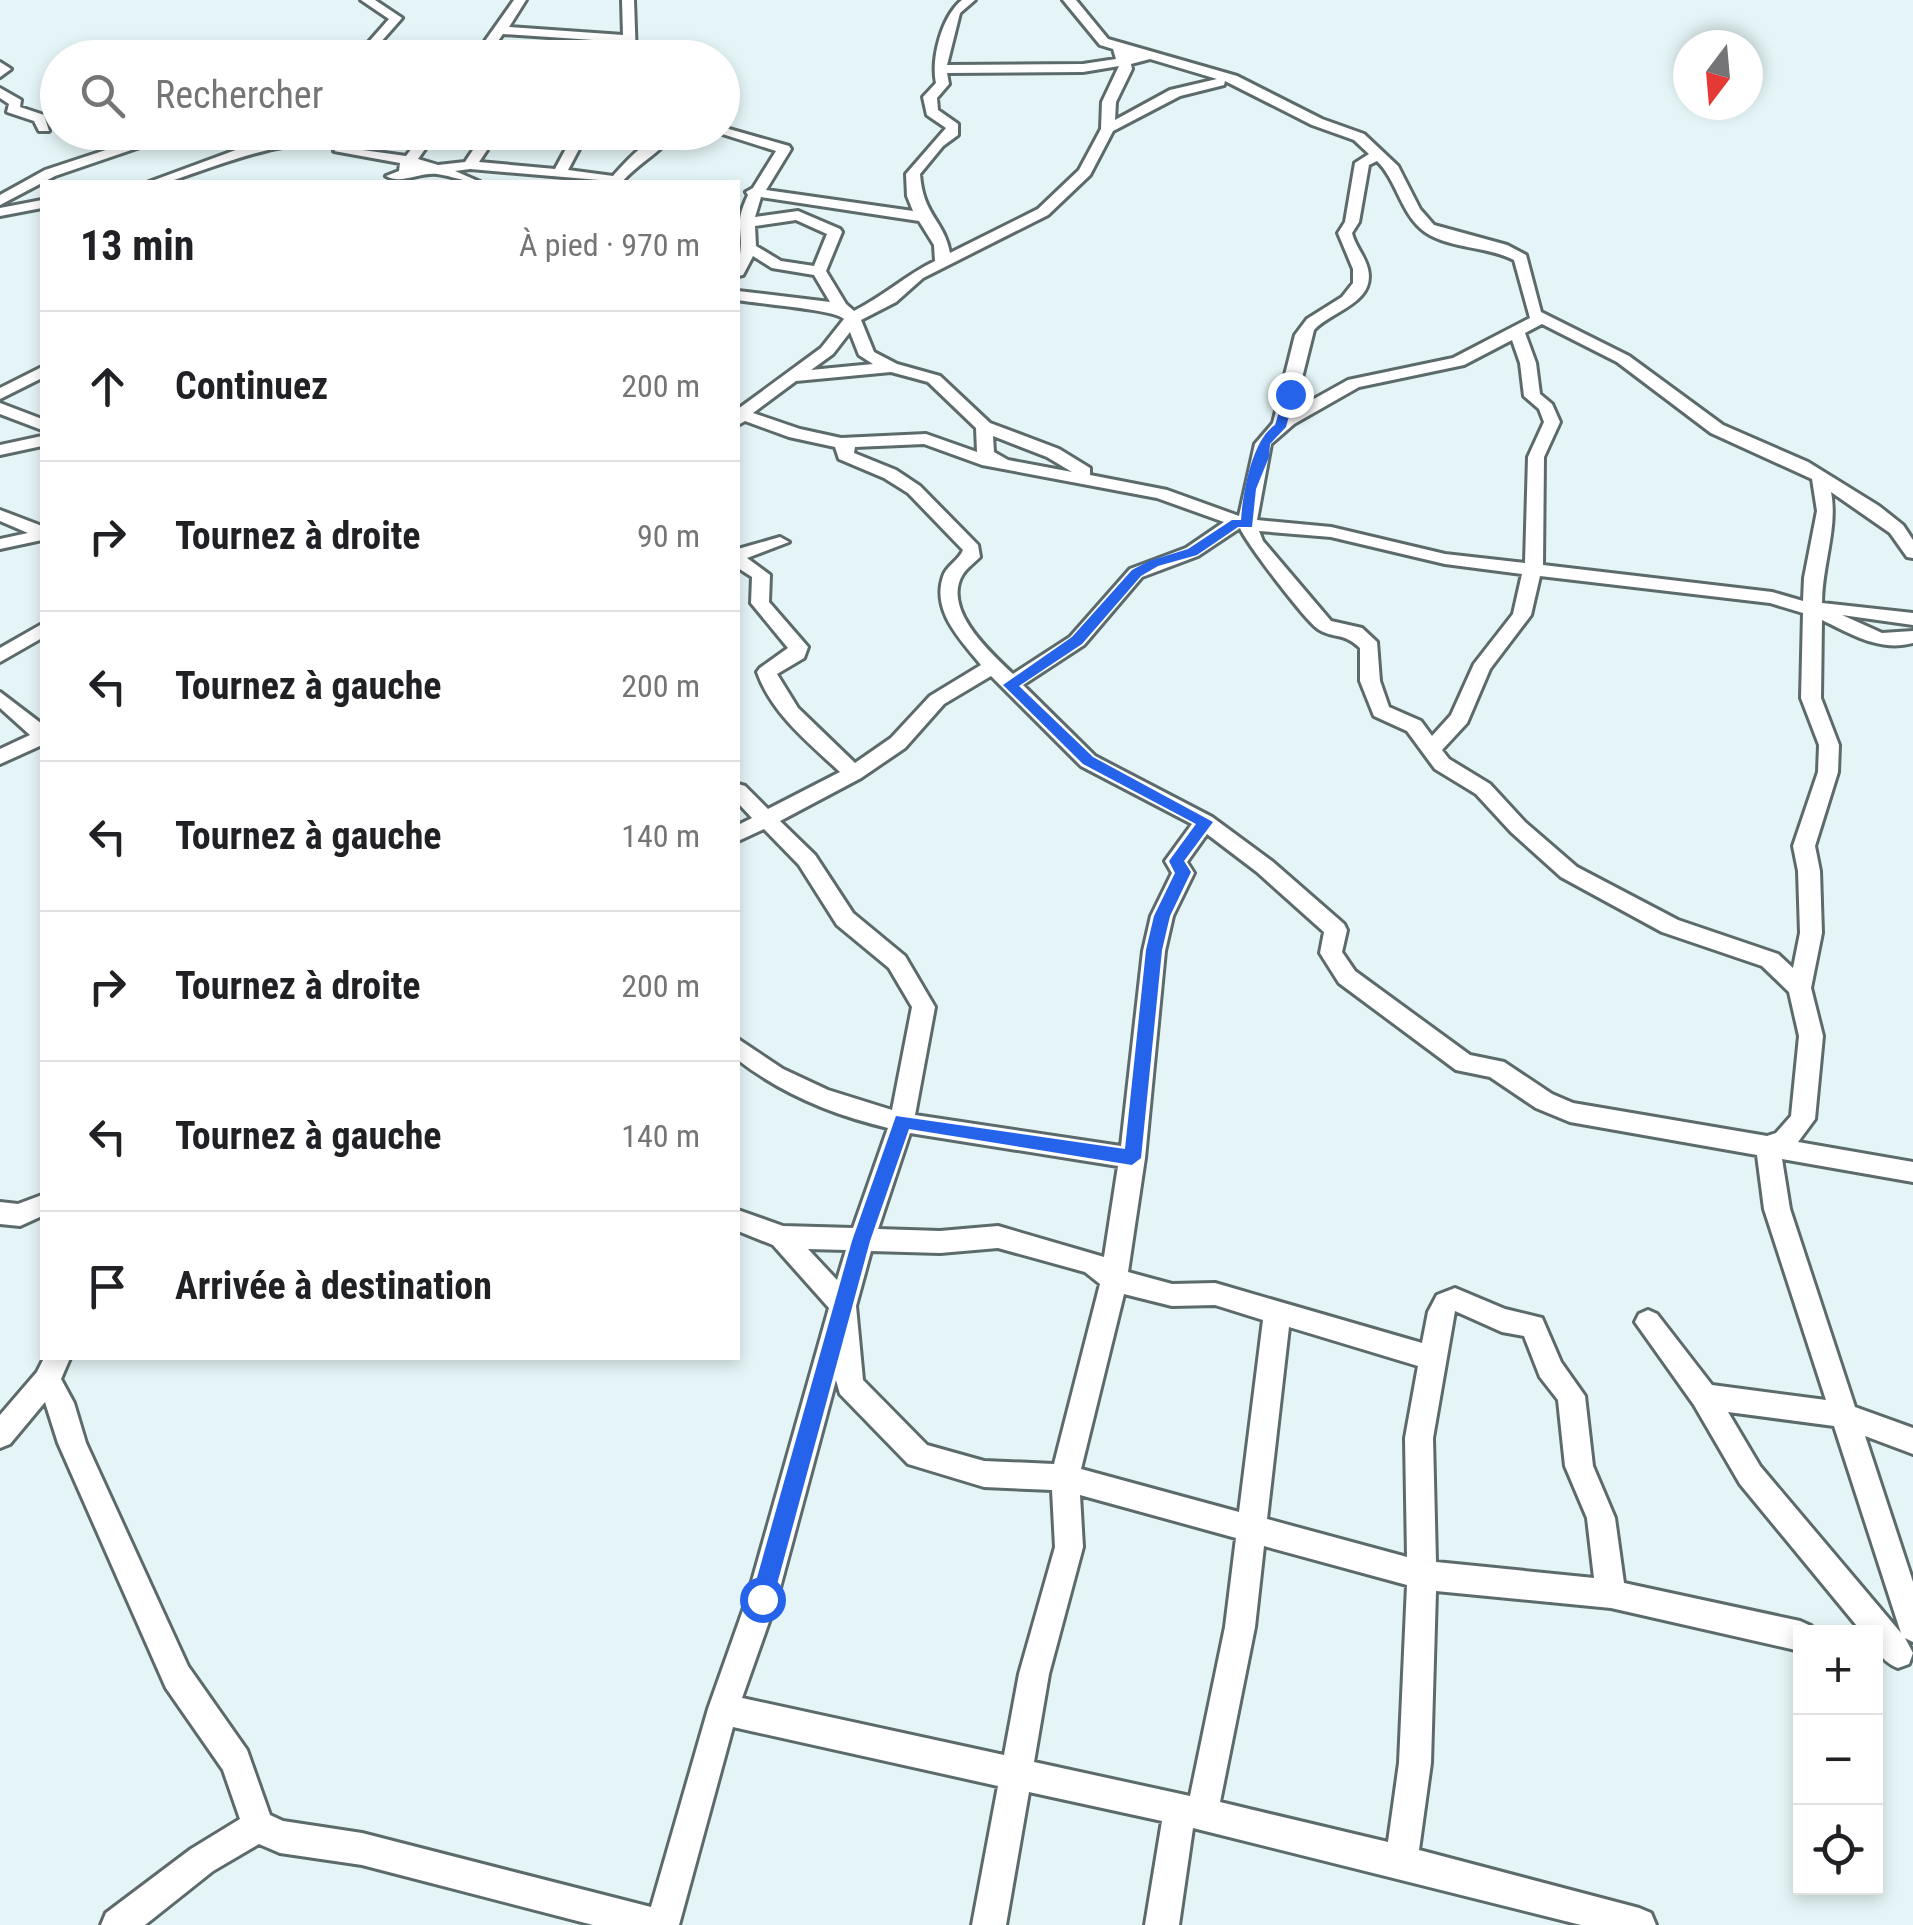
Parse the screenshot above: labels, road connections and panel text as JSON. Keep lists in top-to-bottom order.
{
  "north": "bottom",
  "page": {
    "search": "Rechercher",
    "heading": ["13 min", "À pied · 970 m"],
    "list": [
      ["Continuez", "200 m"],
      ["Tournez à droite", "90 m"],
      ["Tournez à gauche", "200 m"],
      ["Tournez à gauche", "140 m"],
      ["Tournez à droite", "200 m"],
      ["Tournez à gauche", "140 m"],
      "Arrivée à destination"
    ],
    "map_buttons": ["+", "−"]
  }
}
